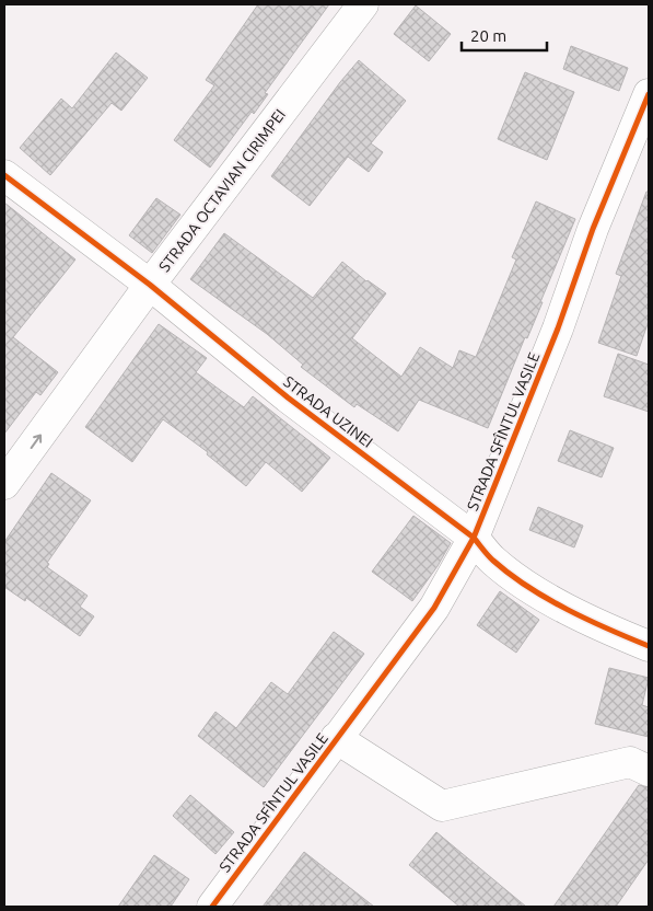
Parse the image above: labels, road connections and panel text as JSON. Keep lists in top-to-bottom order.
{
  "streets": {
    "street": ["STRADA OCTAVIAN CIRIMPEI", "STRADA UZINEI", "STRADA SFÎNTUL VASILE"]
  },
  "crossings": [
    ["STRADA OCTAVIAN CIRIMPEI", "STRADA UZINEI"],
    ["STRADA UZINEI", "STRADA SFÎNTUL VASILE"]
  ],
  "one_way": ["STRADA OCTAVIAN CIRIMPEI"],
  "scale_bar": "20 m"
}
